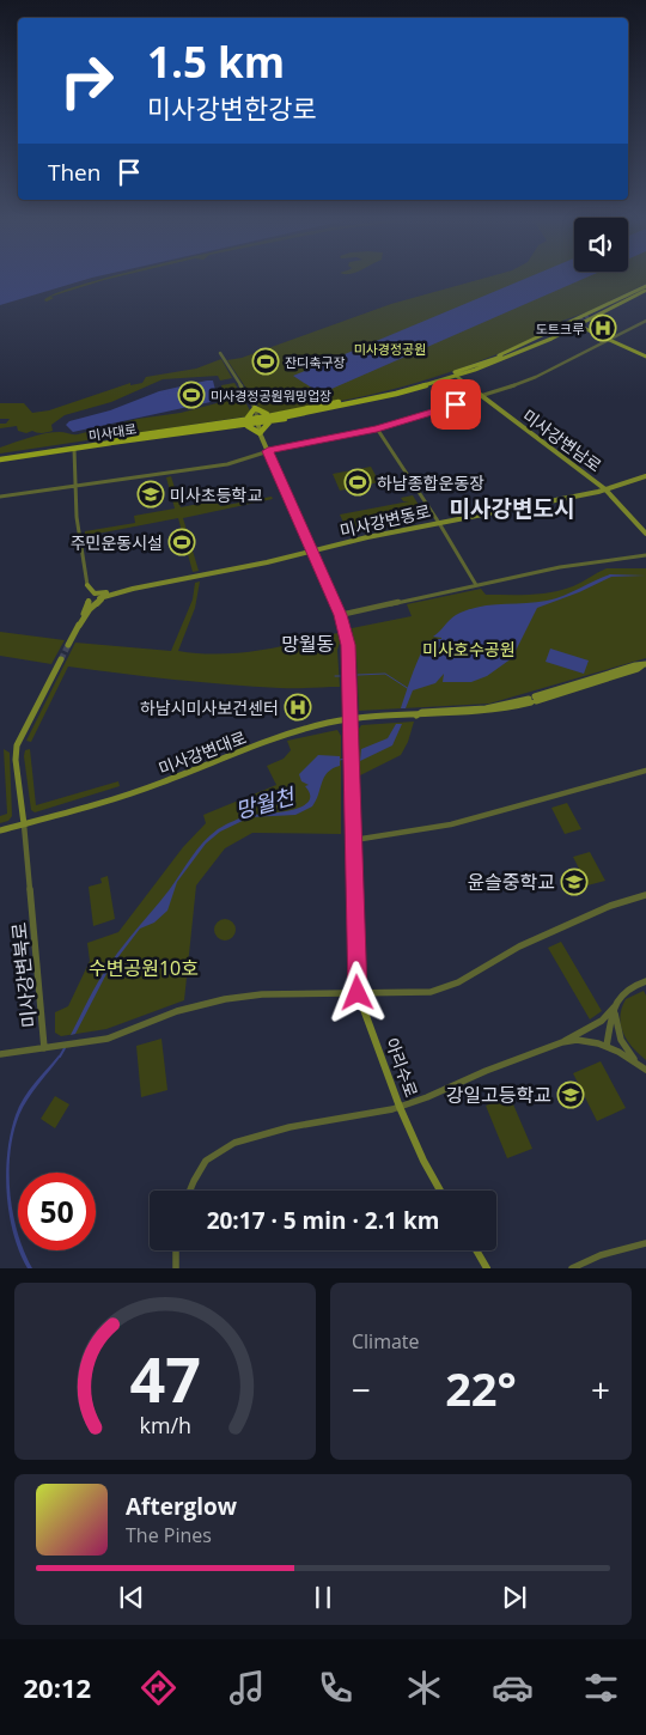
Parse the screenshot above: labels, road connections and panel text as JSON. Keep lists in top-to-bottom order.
{
  "streets": {
    "main road": [
      "미사대로",
      "미사강변남로",
      "미사강변동로",
      "미사강변대로",
      "미사강변북로",
      "아리수로"
    ]
  },
  "crossings": [
    ["미사대로", "아리수로"],
    ["미사강변남로", "미사강변동로"],
    ["미사강변동로", "아리수로"],
    ["미사강변대로", "미사강변북로"],
    ["미사강변대로", "아리수로"]
  ],
  "districts": ["미사강변도시", "망월동"],
  "water": ["망월천"],
  "parks": ["미사경정공원", "미사호수공원", "수변공원10호"],
  "places": {
    "hospital": ["도트크루", "하남시미사보건센터"],
    "sports": [
      "잔디축구장",
      "미사경정공원워밍업장",
      "하남종합운동장",
      "주민운동시설"
    ],
    "school or university": ["미사초등학교", "윤슬중학교", "강일고등학교"]
  },
  "page": {
    "turn": ["1.5 km", "미사강변한강로"],
    "then": "Then",
    "limit": "50",
    "trip": "20:17 · 5 min · 2.1 km",
    "tile": "Climate",
    "heat": ["−", "22°", "+"],
    "song": ["Afterglow", "The Pines"],
    "tabs": "20:12",
    "gauge": ["47", "km/h"]
  }
}
